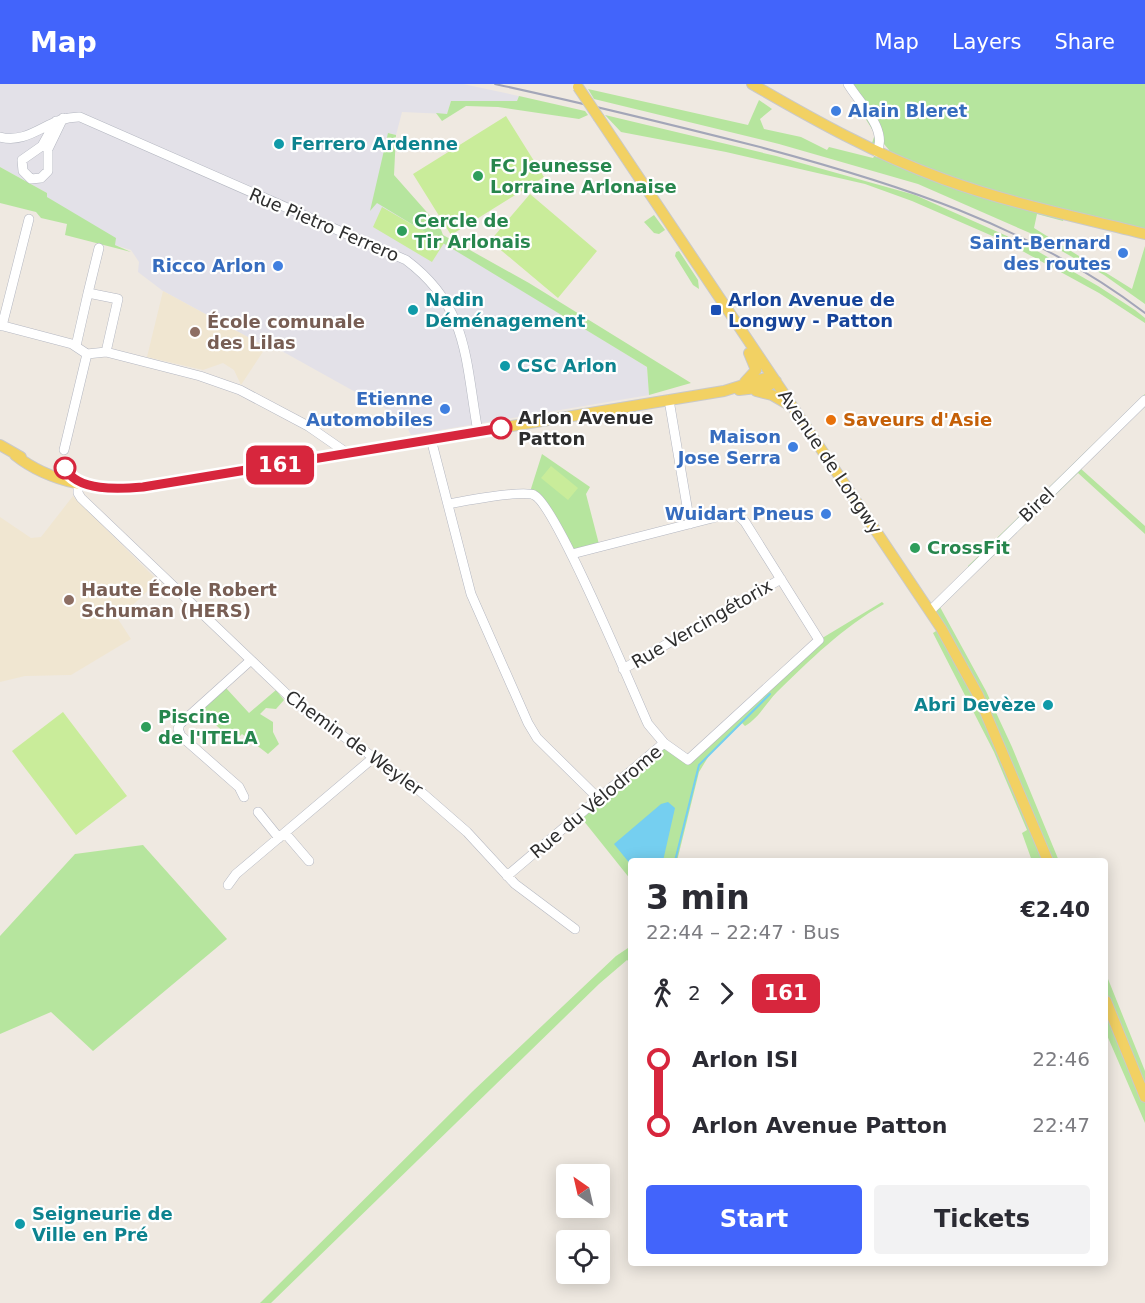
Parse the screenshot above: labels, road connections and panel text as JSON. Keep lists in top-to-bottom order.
{
  "streets": {
    "main road": ["Avenue de Longwy"],
    "street": [
      "Rue Pietro Ferrero",
      "Birel",
      "Rue Vercingétorix",
      "Chemin de Weyler",
      "Rue du Vélodrome"
    ]
  },
  "crossings": [
    ["Avenue de Longwy", "Birel"],
    ["Rue Vercingétorix", "Rue du Vélodrome"],
    ["Chemin de Weyler", "Rue du Vélodrome"]
  ],
  "places": {
    "other": [
      "Alain Bleret",
      "Ferrero Ardenne",
      "FC Jeunesse Lorraine Arlonaise",
      "Cercle de Tir Arlonais",
      "Saint-Bernard des routes",
      "Ricco Arlon",
      "Nadin Déménagement",
      "École comunale des Lilas",
      "CSC Arlon",
      "Etienne Automobiles",
      "Saveurs d'Asie",
      "Arlon Avenue Patton",
      "Maison Jose Serra",
      "Wuidart Pneus",
      "CrossFit",
      "Haute École Robert Schuman (HERS)",
      "Abri Devèze",
      "Piscine de l'ITELA",
      "Seigneurie de Ville en Pré"
    ],
    "transit": ["Arlon Avenue de Longwy - Patton"]
  },
  "lines": ["bus line 161"],
  "north": "top left",
  "page": {
    "header": "Map",
    "nav": ["Map", "Layers", "Share"],
    "on_map": "161",
    "heading": ["3 min", "22:44 – 22:47 · Bus", "€2.40"],
    "legs": ["2", "161"],
    "list": [
      {
        "name": "Arlon ISI",
        "value": "22:46"
      },
      {
        "name": "Arlon Avenue Patton",
        "value": "22:47"
      }
    ],
    "buttons": ["Start", "Tickets"]
  }
}
